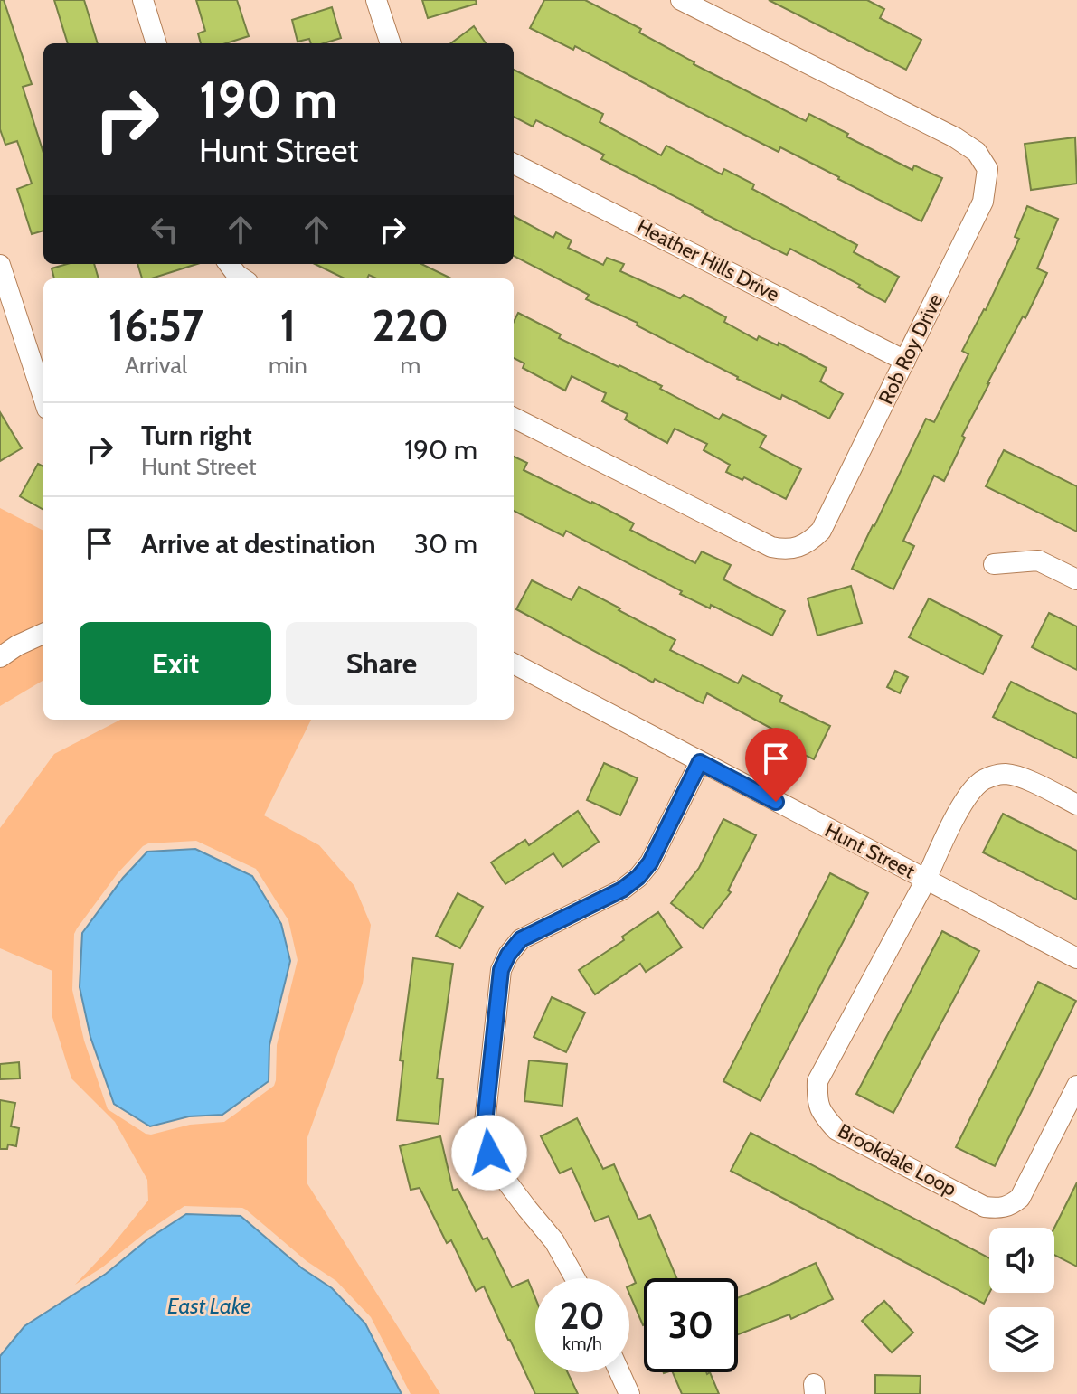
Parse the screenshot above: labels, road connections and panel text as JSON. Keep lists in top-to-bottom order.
{
  "streets": {
    "street": [
      "Heather Hills Drive",
      "Rob Roy Drive",
      "Hunt Street",
      "Brookdale Loop"
    ]
  },
  "crossings": [
    ["Heather Hills Drive", "Rob Roy Drive"],
    ["Hunt Street", "Brookdale Loop"]
  ],
  "water": ["East Lake"],
  "page": {
    "turn": ["190 m", "Hunt Street"],
    "eta": [
      "16:57",
      "Arrival",
      "1",
      "min",
      "220",
      "m"
    ],
    "list": [
      {
        "name": "Turn right",
        "note": "Hunt Street",
        "value": "190 m"
      },
      {
        "name": "Arrive at destination",
        "value": "30 m"
      }
    ],
    "buttons": ["Exit", "Share"],
    "speed": "20 km/h",
    "limit": "30"
  }
}
